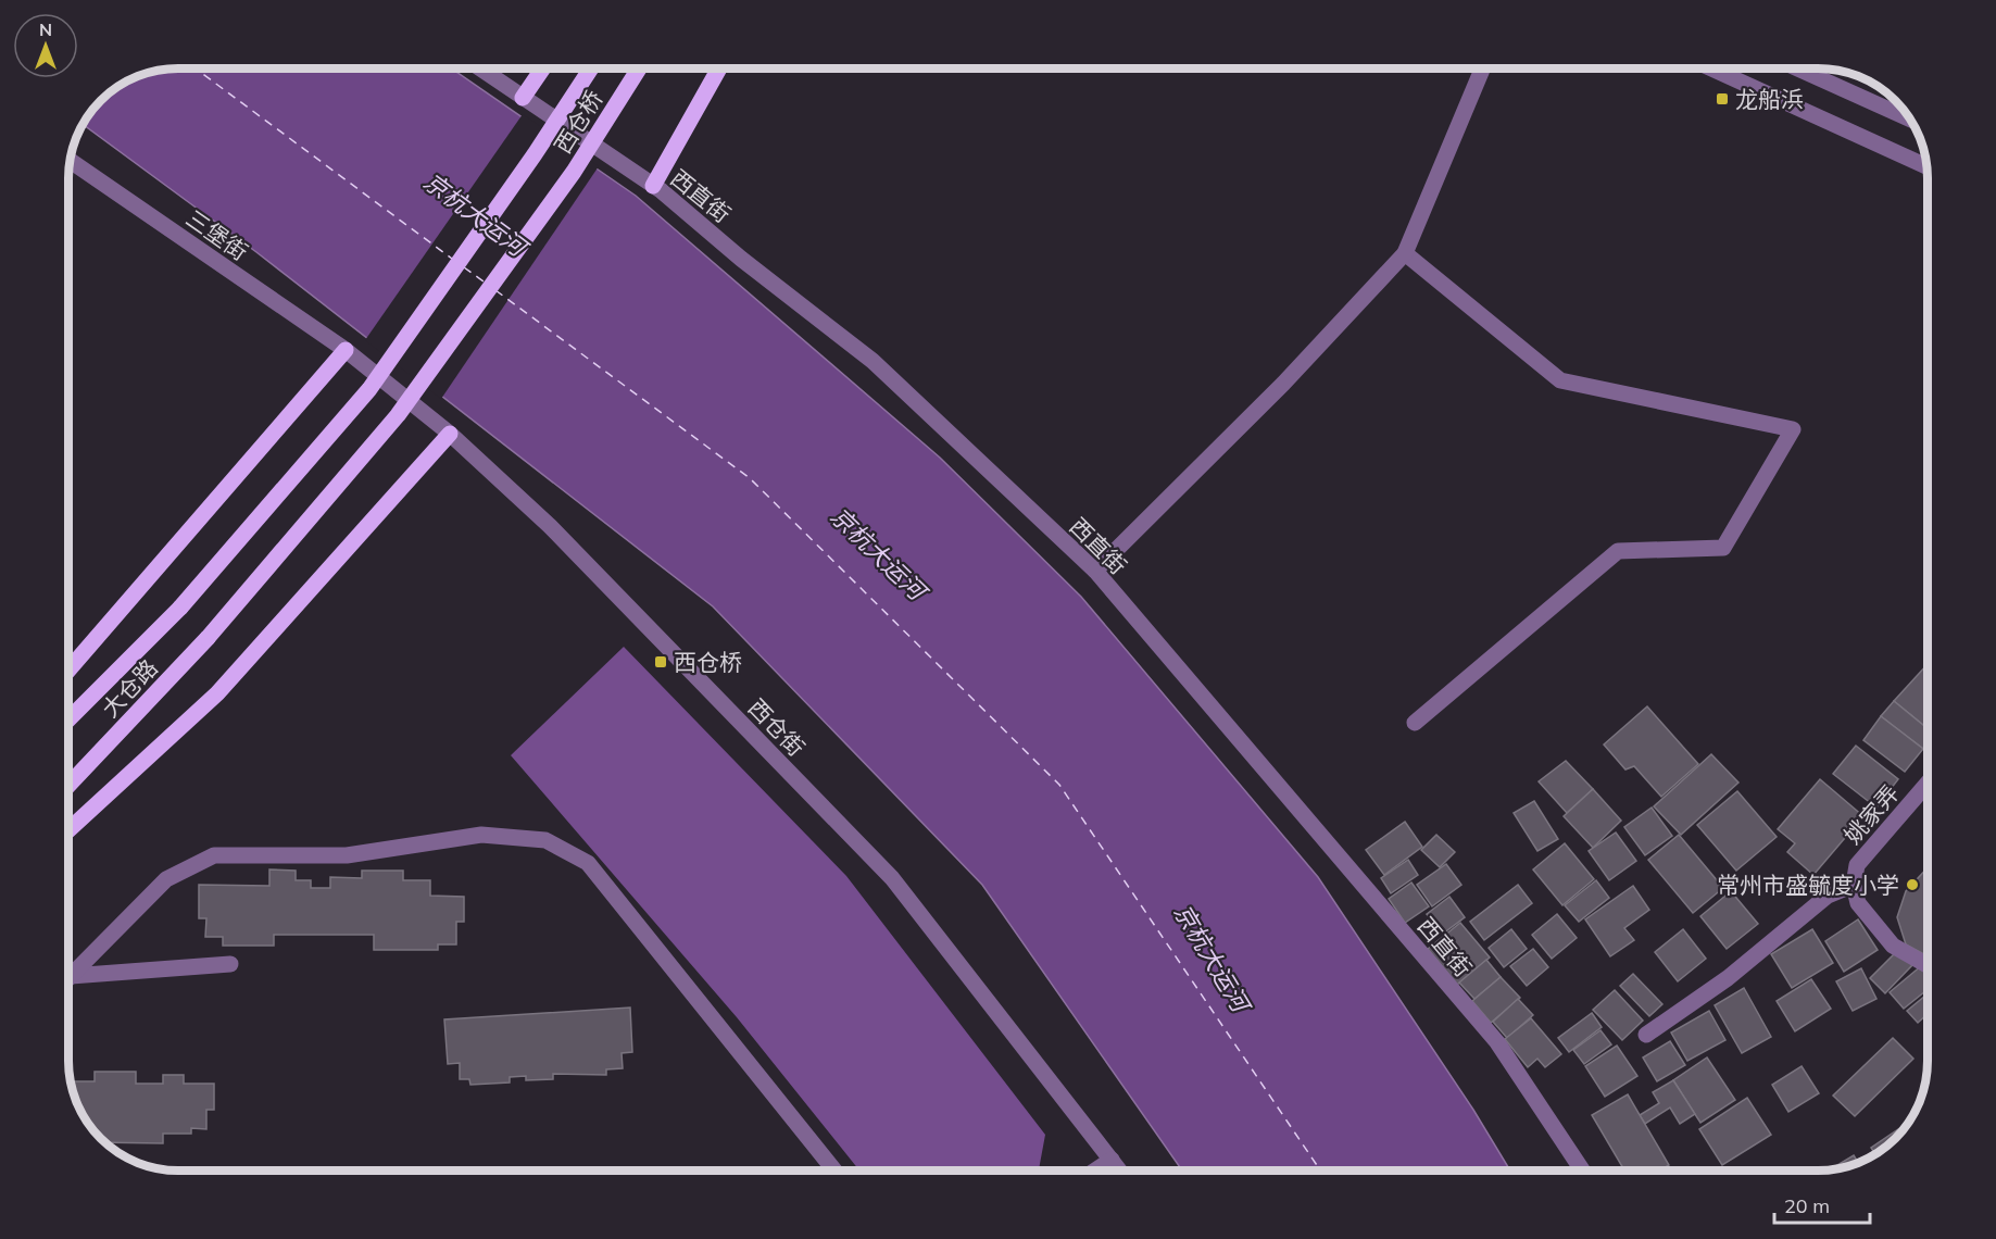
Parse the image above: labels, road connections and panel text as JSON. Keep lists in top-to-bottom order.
{
  "streets": {
    "main road": ["西仓桥", "大仓路"],
    "street": [
      "西直街",
      "三堡街",
      "西仓街",
      "姚家弄"
    ]
  },
  "crossings": [
    ["西仓桥", "大仓路"],
    ["三堡街", "西仓街"]
  ],
  "water": ["京杭大运河"],
  "places": {
    "transit": ["龙船浜", "西仓桥"],
    "other": ["常州市盛毓度小学"]
  },
  "scale_bar": "20 m",
  "north": "top"
}
